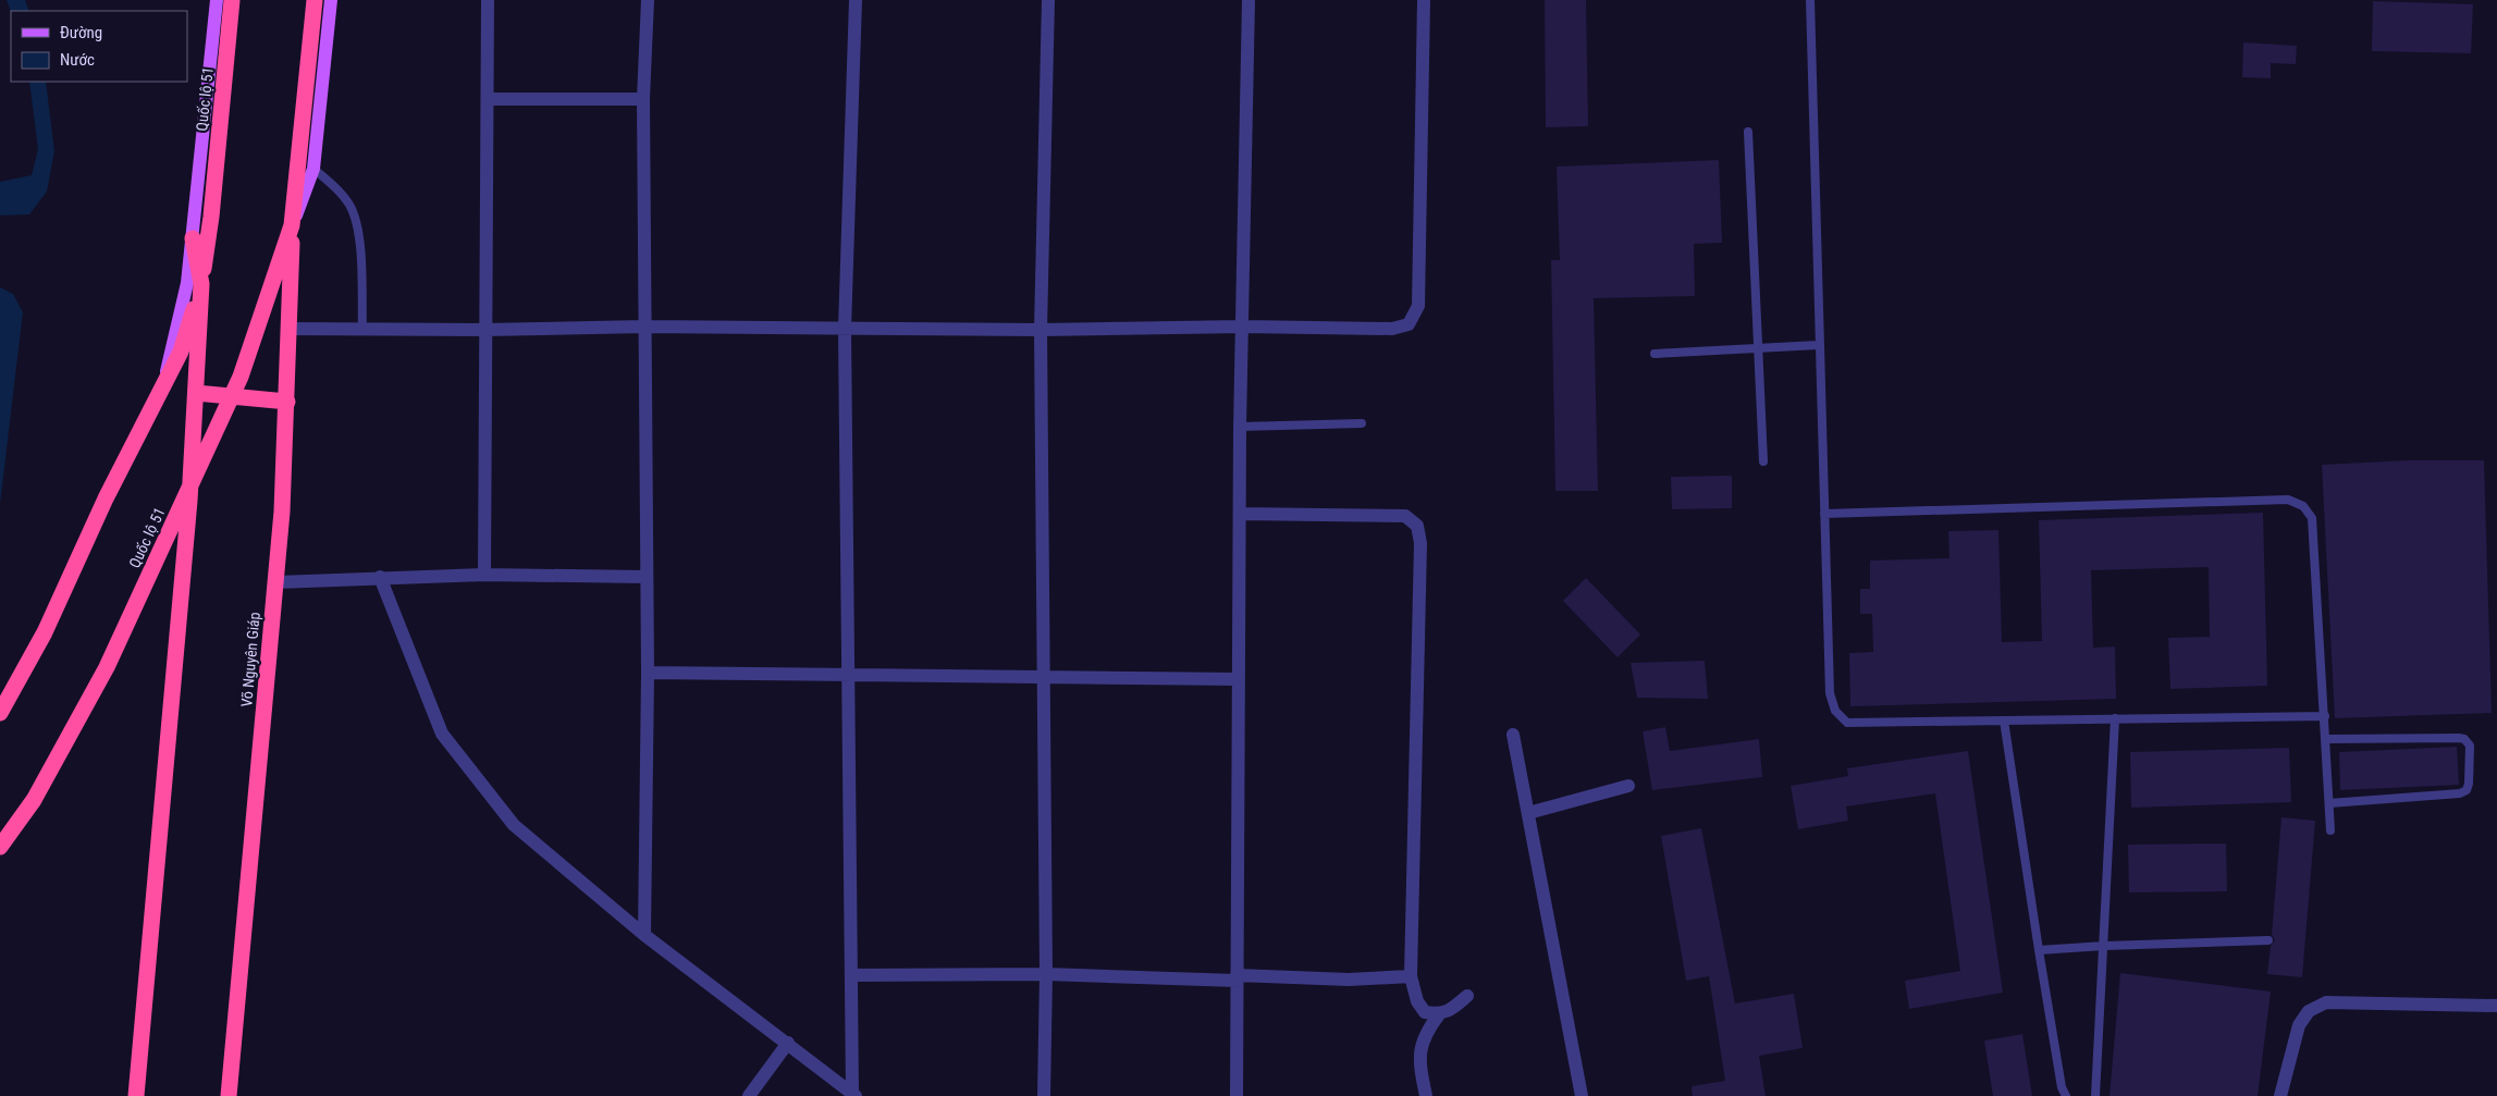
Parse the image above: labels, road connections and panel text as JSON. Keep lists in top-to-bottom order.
{
  "streets": {
    "highway": ["Quốc lộ 51", "Võ Nguyên Giáp"]
  },
  "crossings": [
    ["Quốc lộ 51", "Võ Nguyên Giáp"]
  ],
  "legend": ["Đường", "Nước"]
}
